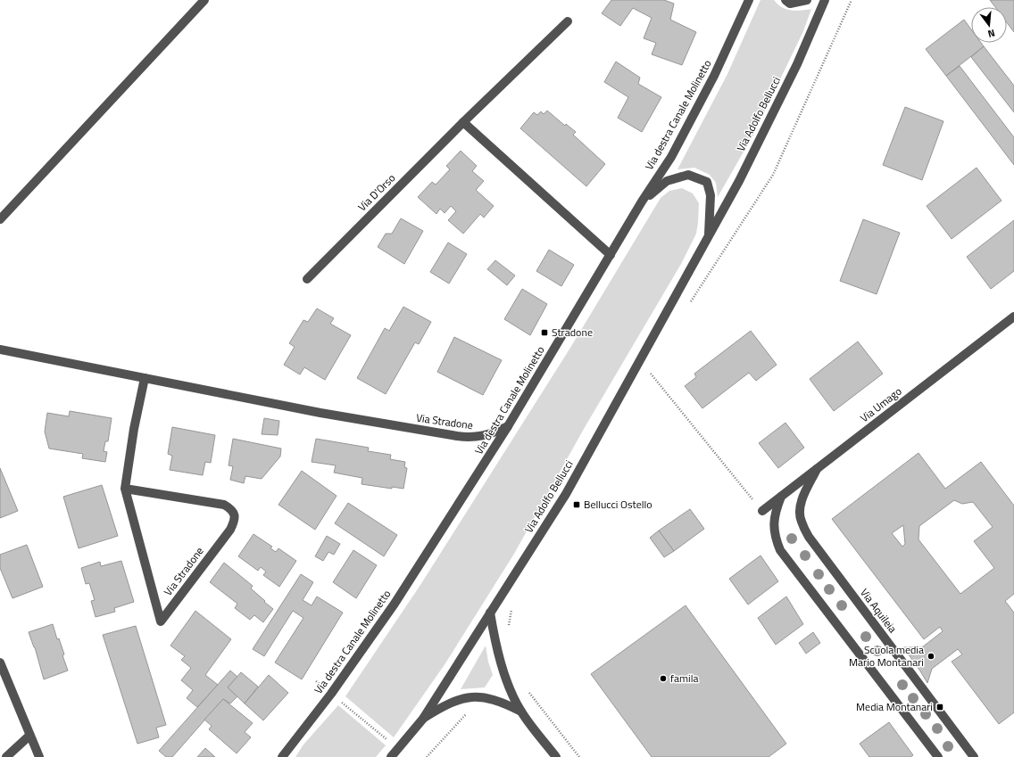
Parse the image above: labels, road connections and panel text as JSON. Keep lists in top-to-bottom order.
{
  "streets": {
    "street": [
      "Via Adolfo Bellucci",
      "Via destra Canale Molinetto",
      "Via D'Orso",
      "Via Umago",
      "Via Stradone",
      "Via Aquileia"
    ]
  },
  "crossings": [
    ["Via Adolfo Bellucci", "Via destra Canale Molinetto"],
    ["Via destra Canale Molinetto", "Via Stradone"],
    ["Via Umago", "Via Aquileia"]
  ],
  "places": {
    "transit": ["Stradone", "Bellucci Ostello", "Media Montanari"],
    "other": ["Scuola media Mario Montanari", "famila"]
  },
  "north": "bottom"
}
